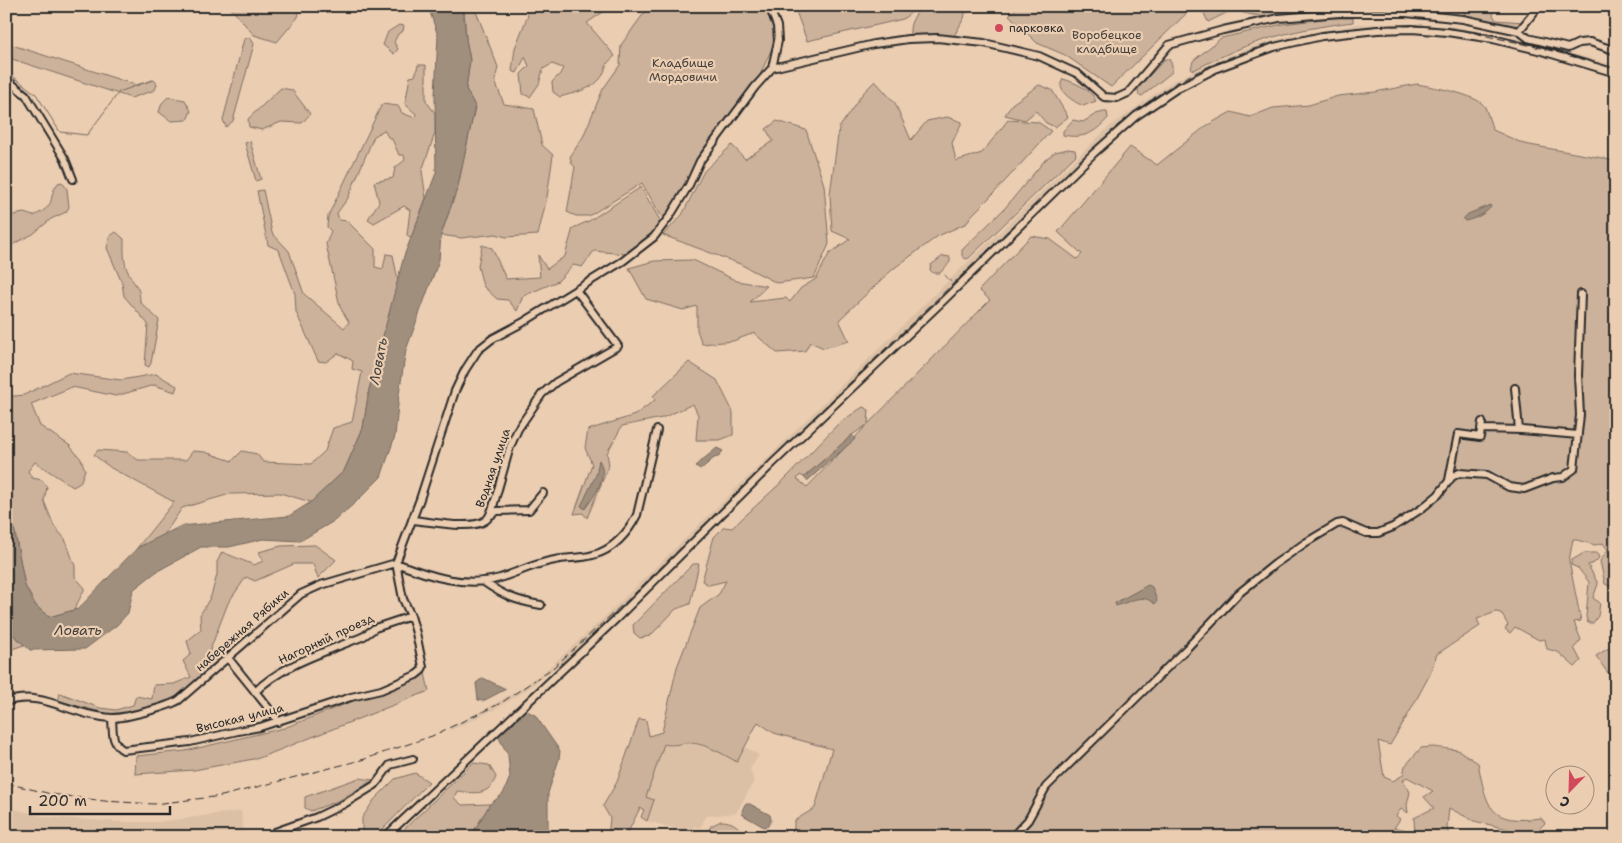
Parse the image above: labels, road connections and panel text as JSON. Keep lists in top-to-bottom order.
{
  "streets": {
    "street": [
      "Водная улица",
      "набережная Рябики",
      "Нагорный проезд",
      "Высокая улица"
    ]
  },
  "crossings": [
    ["набережная Рябики", "Высокая улица"],
    ["Нагорный проезд", "Высокая улица"]
  ],
  "water": ["Ловать"],
  "parks": ["Воробецкое кладбище", "Кладбище Мордовичи"],
  "places": ["парковка"],
  "scale_bar": "200 m",
  "north": "bottom left"
}
